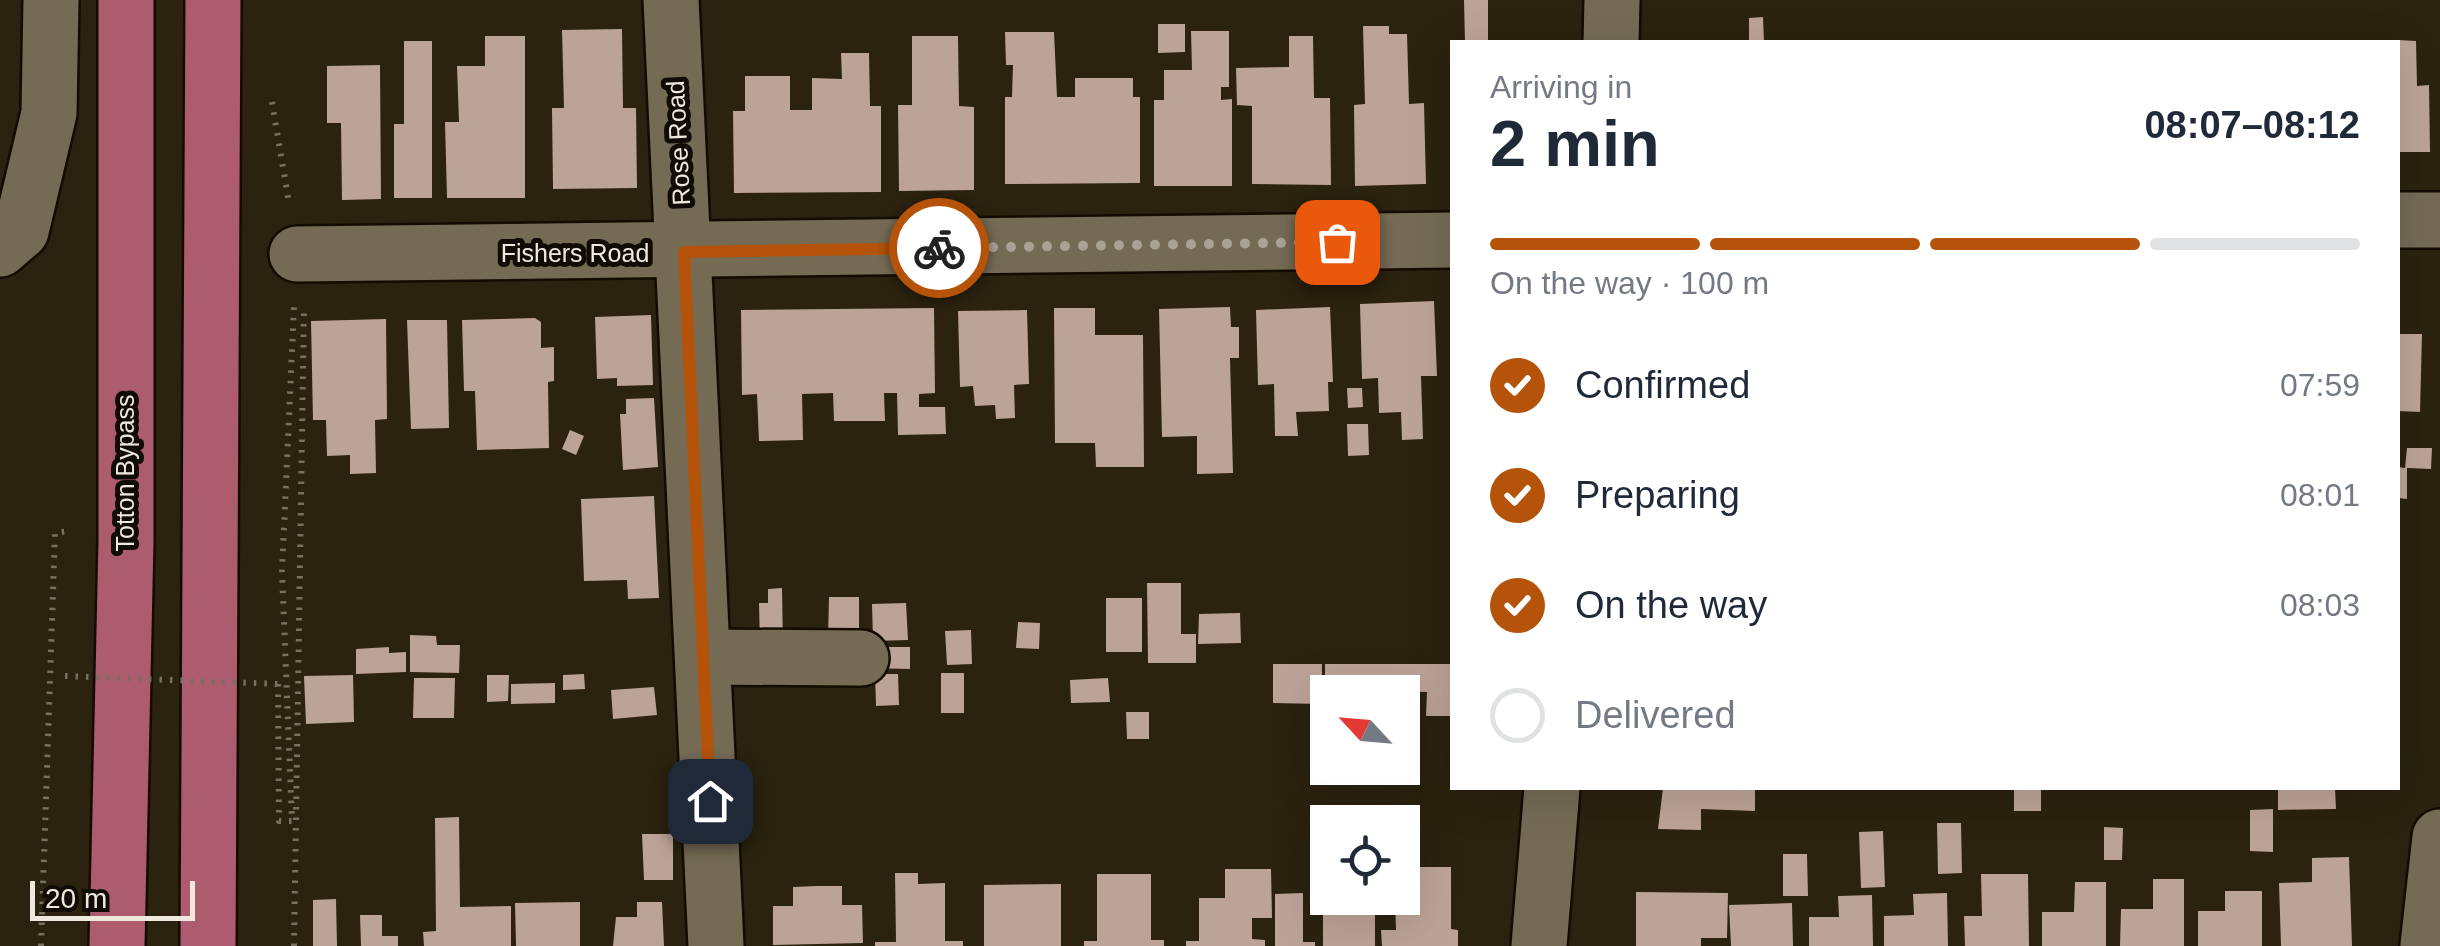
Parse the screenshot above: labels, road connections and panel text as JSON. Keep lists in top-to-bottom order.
{
  "streets": {
    "main road": ["Totton Bypass"],
    "street": ["Rose Road", "Fishers Road"]
  },
  "crossings": [
    ["Rose Road", "Fishers Road"]
  ],
  "scale_bar": "20 m",
  "north": "top left",
  "page": {
    "heading": ["2 min", "Arriving in", "08:07–08:12"],
    "bar": "On the way · 100 m",
    "list": [
      ["Confirmed", "07:59"],
      ["Preparing", "08:01"],
      ["On the way", "08:03"],
      "Delivered"
    ],
    "scale": "20 m"
  }
}
